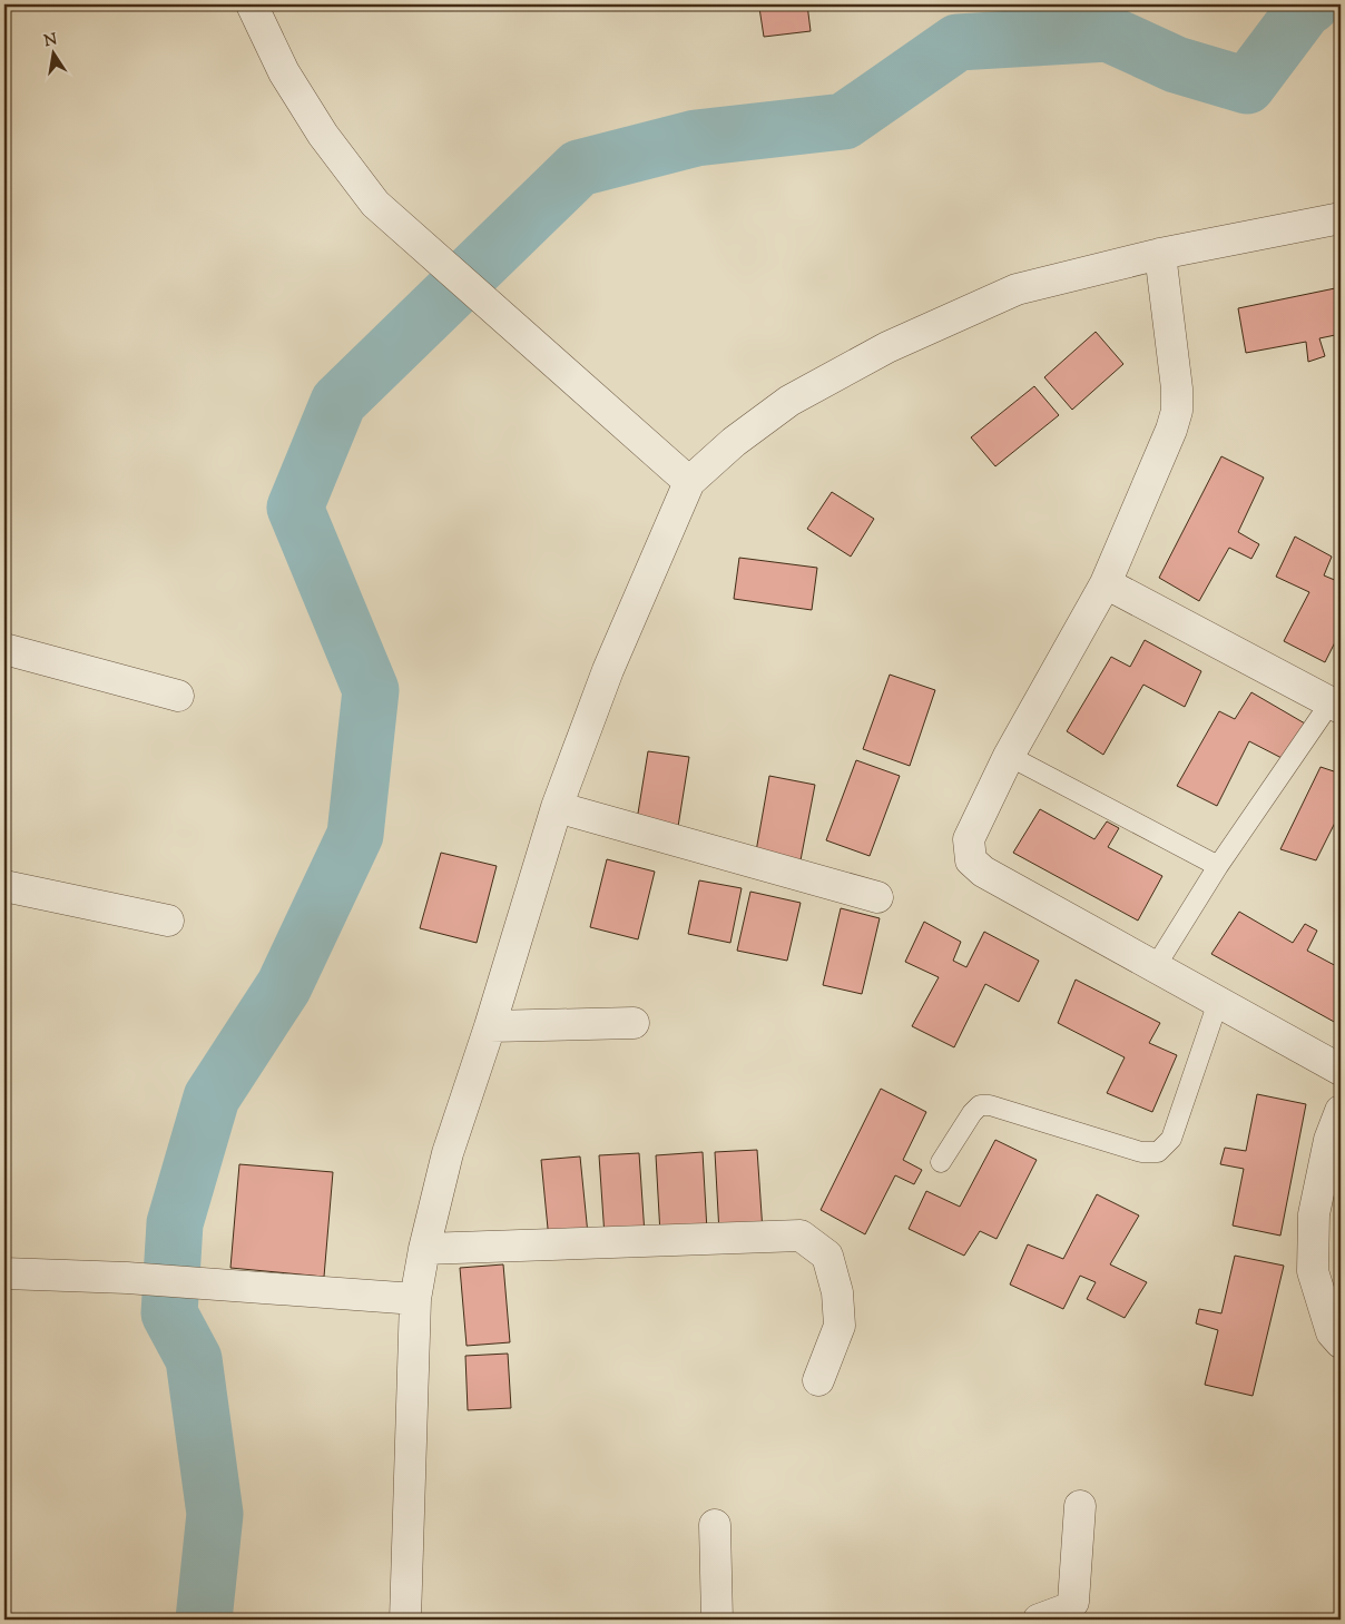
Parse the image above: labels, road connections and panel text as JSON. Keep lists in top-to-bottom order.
{
  "north": "top"
}
